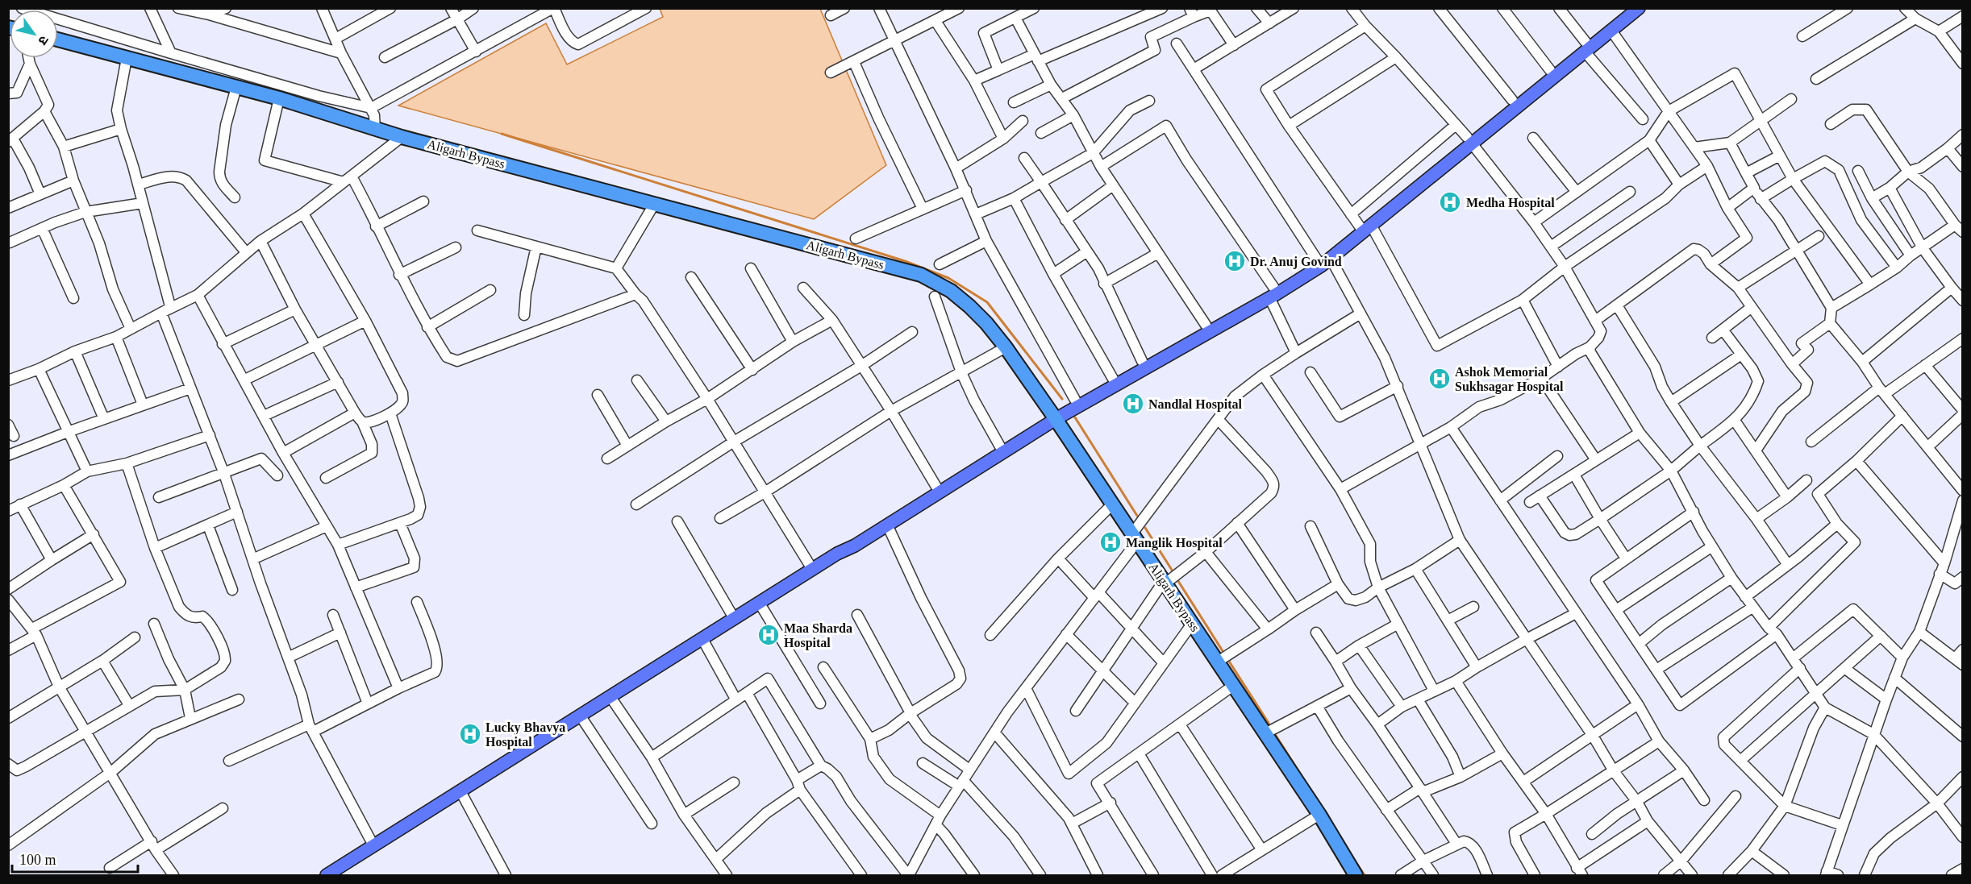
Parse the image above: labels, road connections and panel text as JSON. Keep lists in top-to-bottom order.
{
  "streets": {
    "highway": ["Aligarh Bypass"]
  },
  "places": {
    "hospital": [
      "Medha Hospital",
      "Dr. Anuj Govind",
      "Ashok Memorial Sukhsagar Hospital",
      "Nandlal Hospital",
      "Manglik Hospital",
      "Maa Sharda Hospital",
      "Lucky Bhavya Hospital"
    ]
  },
  "scale_bar": "100 m",
  "north": "bottom right"
}
